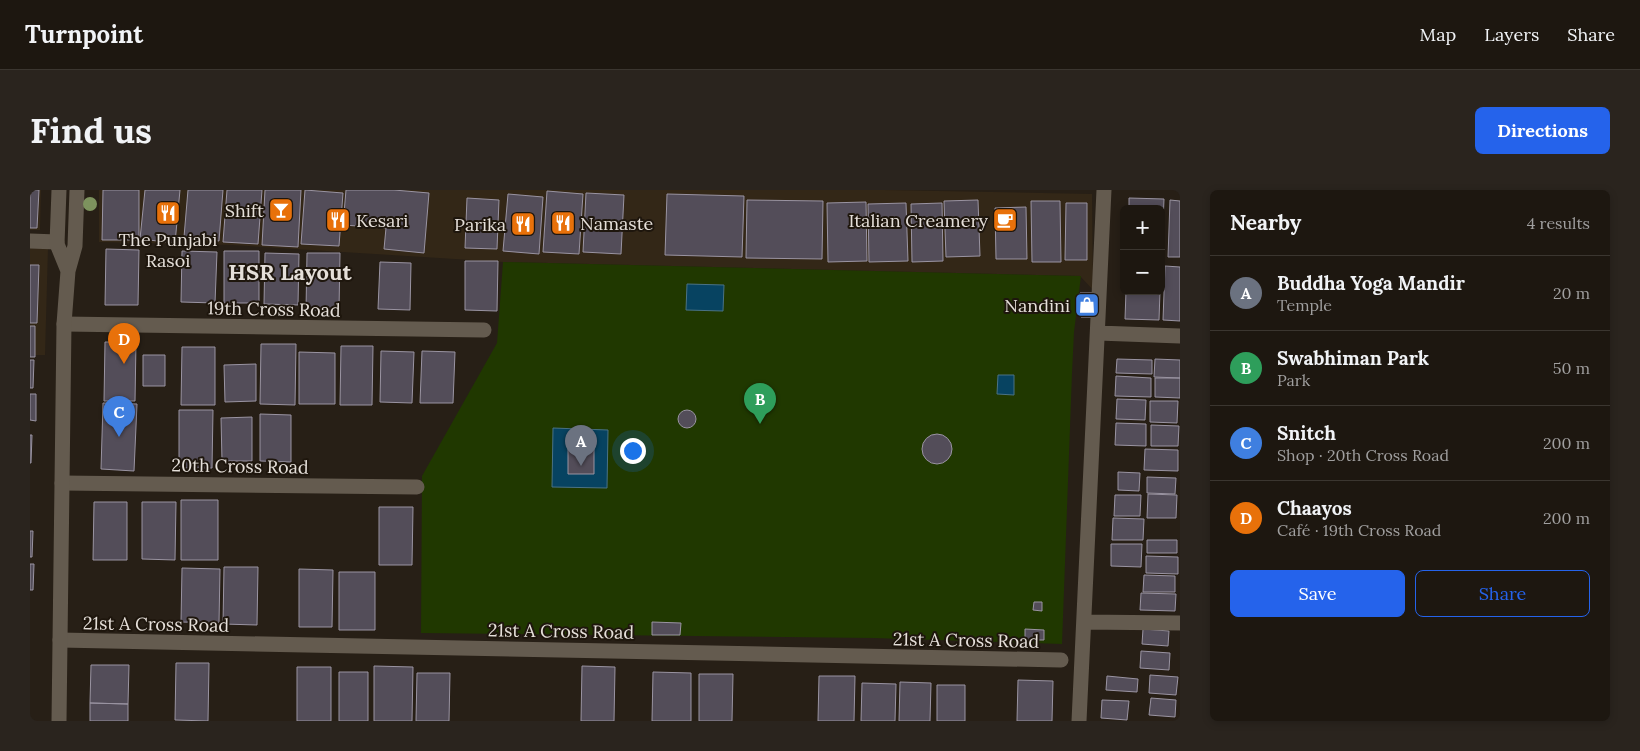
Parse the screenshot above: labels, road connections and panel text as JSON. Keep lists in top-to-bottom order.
{
  "streets": {
    "street": ["19th Cross Road", "20th Cross Road", "21st A Cross Road"]
  },
  "districts": ["HSR Layout"],
  "places": {
    "bar": ["Shift"],
    "restaurant": [
      "The Punjabi Rasoi",
      "Kesari",
      "Namaste",
      "Parika"
    ],
    "cafe": ["Italian Creamery"],
    "shop": ["Nandini"]
  },
  "page": {
    "header": "Turnpoint",
    "nav": ["Map", "Layers", "Share"],
    "buttons": [
      "Directions",
      ["Save", "Share"]
    ],
    "title": "Find us",
    "heading": ["Nearby", "4 results"],
    "map_buttons": ["+", "−"],
    "list": [
      {
        "mark": "A",
        "name": "Buddha Yoga Mandir",
        "note": "Temple",
        "value": "20 m"
      },
      {
        "mark": "B",
        "name": "Swabhiman Park",
        "note": "Park",
        "value": "50 m"
      },
      {
        "mark": "C",
        "name": "Snitch",
        "note": "Shop · 20th Cross Road",
        "value": "200 m"
      },
      {
        "mark": "D",
        "name": "Chaayos",
        "note": "Café · 19th Cross Road",
        "value": "200 m"
      }
    ],
    "pins": [
      "D",
      "B",
      "C",
      "A"
    ]
  }
}
